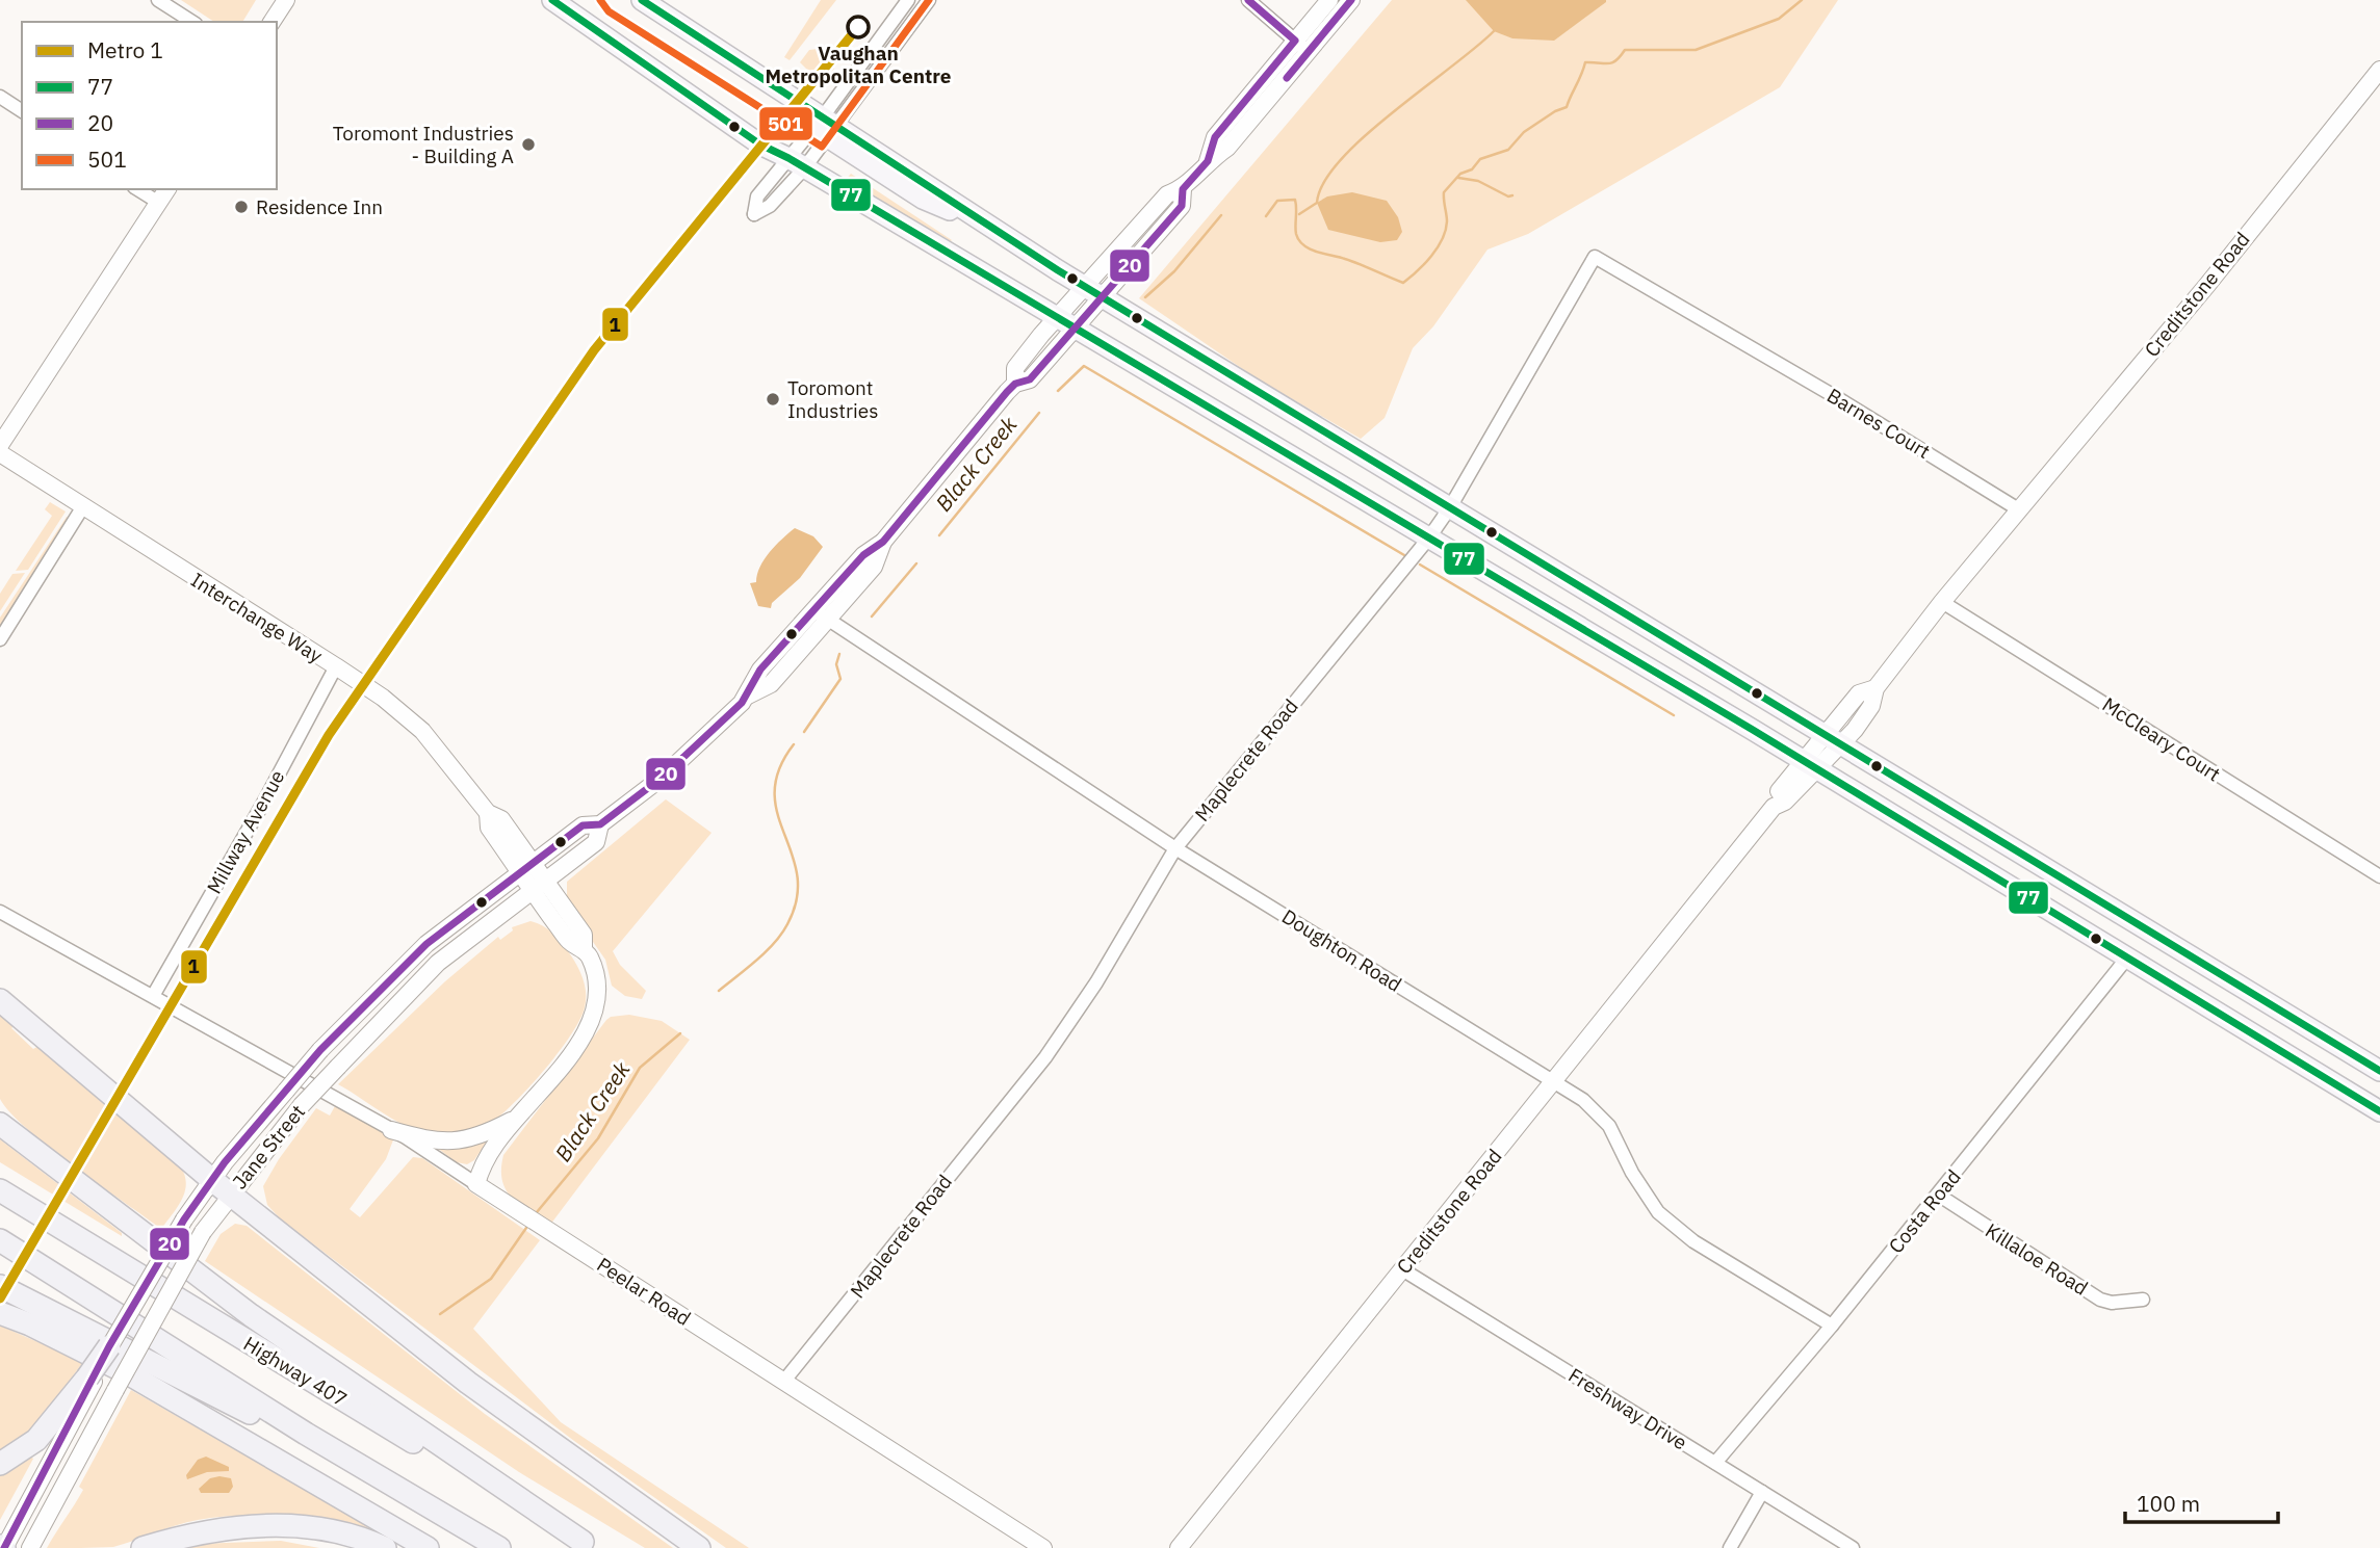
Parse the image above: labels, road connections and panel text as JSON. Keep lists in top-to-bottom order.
{
  "streets": {
    "highway": ["Highway 407"],
    "street": [
      "Creditstone Road",
      "Barnes Court",
      "Interchange Way",
      "McCleary Court",
      "Maplecrete Road",
      "Millway Avenue",
      "Doughton Road",
      "Jane Street",
      "Costa Road",
      "Killaloe Road",
      "Peelar Road",
      "Freshway Drive"
    ]
  },
  "crossings": [
    ["Creditstone Road", "Barnes Court"],
    ["Creditstone Road", "McCleary Court"],
    ["Creditstone Road", "Doughton Road"],
    ["Creditstone Road", "Freshway Drive"],
    ["Barnes Court", "Maplecrete Road"],
    ["Interchange Way", "Millway Avenue"],
    ["Interchange Way", "Jane Street"],
    ["Maplecrete Road", "Doughton Road"],
    ["Maplecrete Road", "Peelar Road"],
    ["Doughton Road", "Jane Street"],
    ["Doughton Road", "Costa Road"],
    ["Costa Road", "Killaloe Road"],
    ["Costa Road", "Freshway Drive"]
  ],
  "water": ["Black Creek"],
  "places": [
    "Vaughan Metropolitan Centre",
    "Toromont Industries - Building A",
    "Residence Inn",
    "Toromont Industries"
  ],
  "lines": [
    "transit line 77",
    "transit line 20",
    "transit line 501",
    "metro line 1"
  ],
  "legend": [
    "Metro 1",
    "77",
    "20",
    "501"
  ],
  "scale_bar": "100 m"
}
